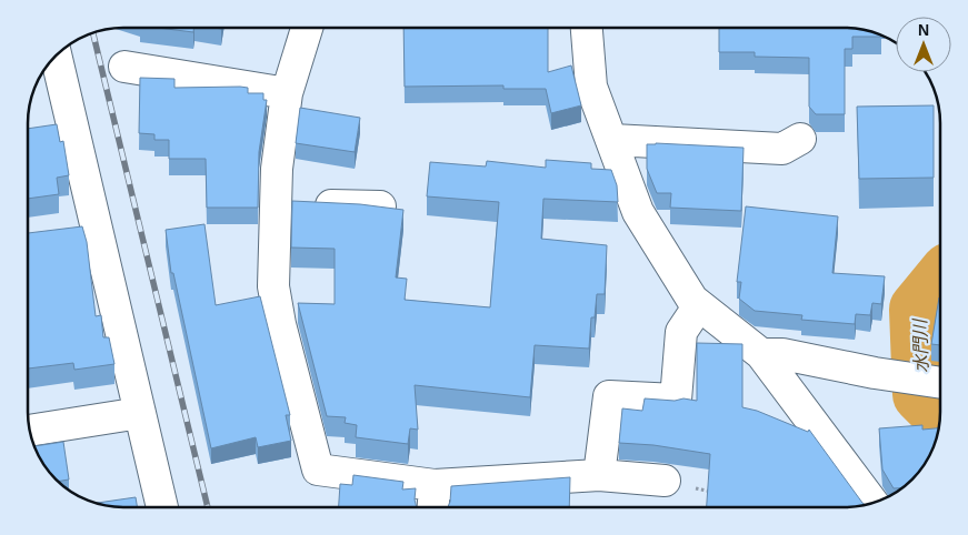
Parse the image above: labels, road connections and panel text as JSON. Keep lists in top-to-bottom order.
{
  "water": ["水門川"],
  "north": "top"
}
